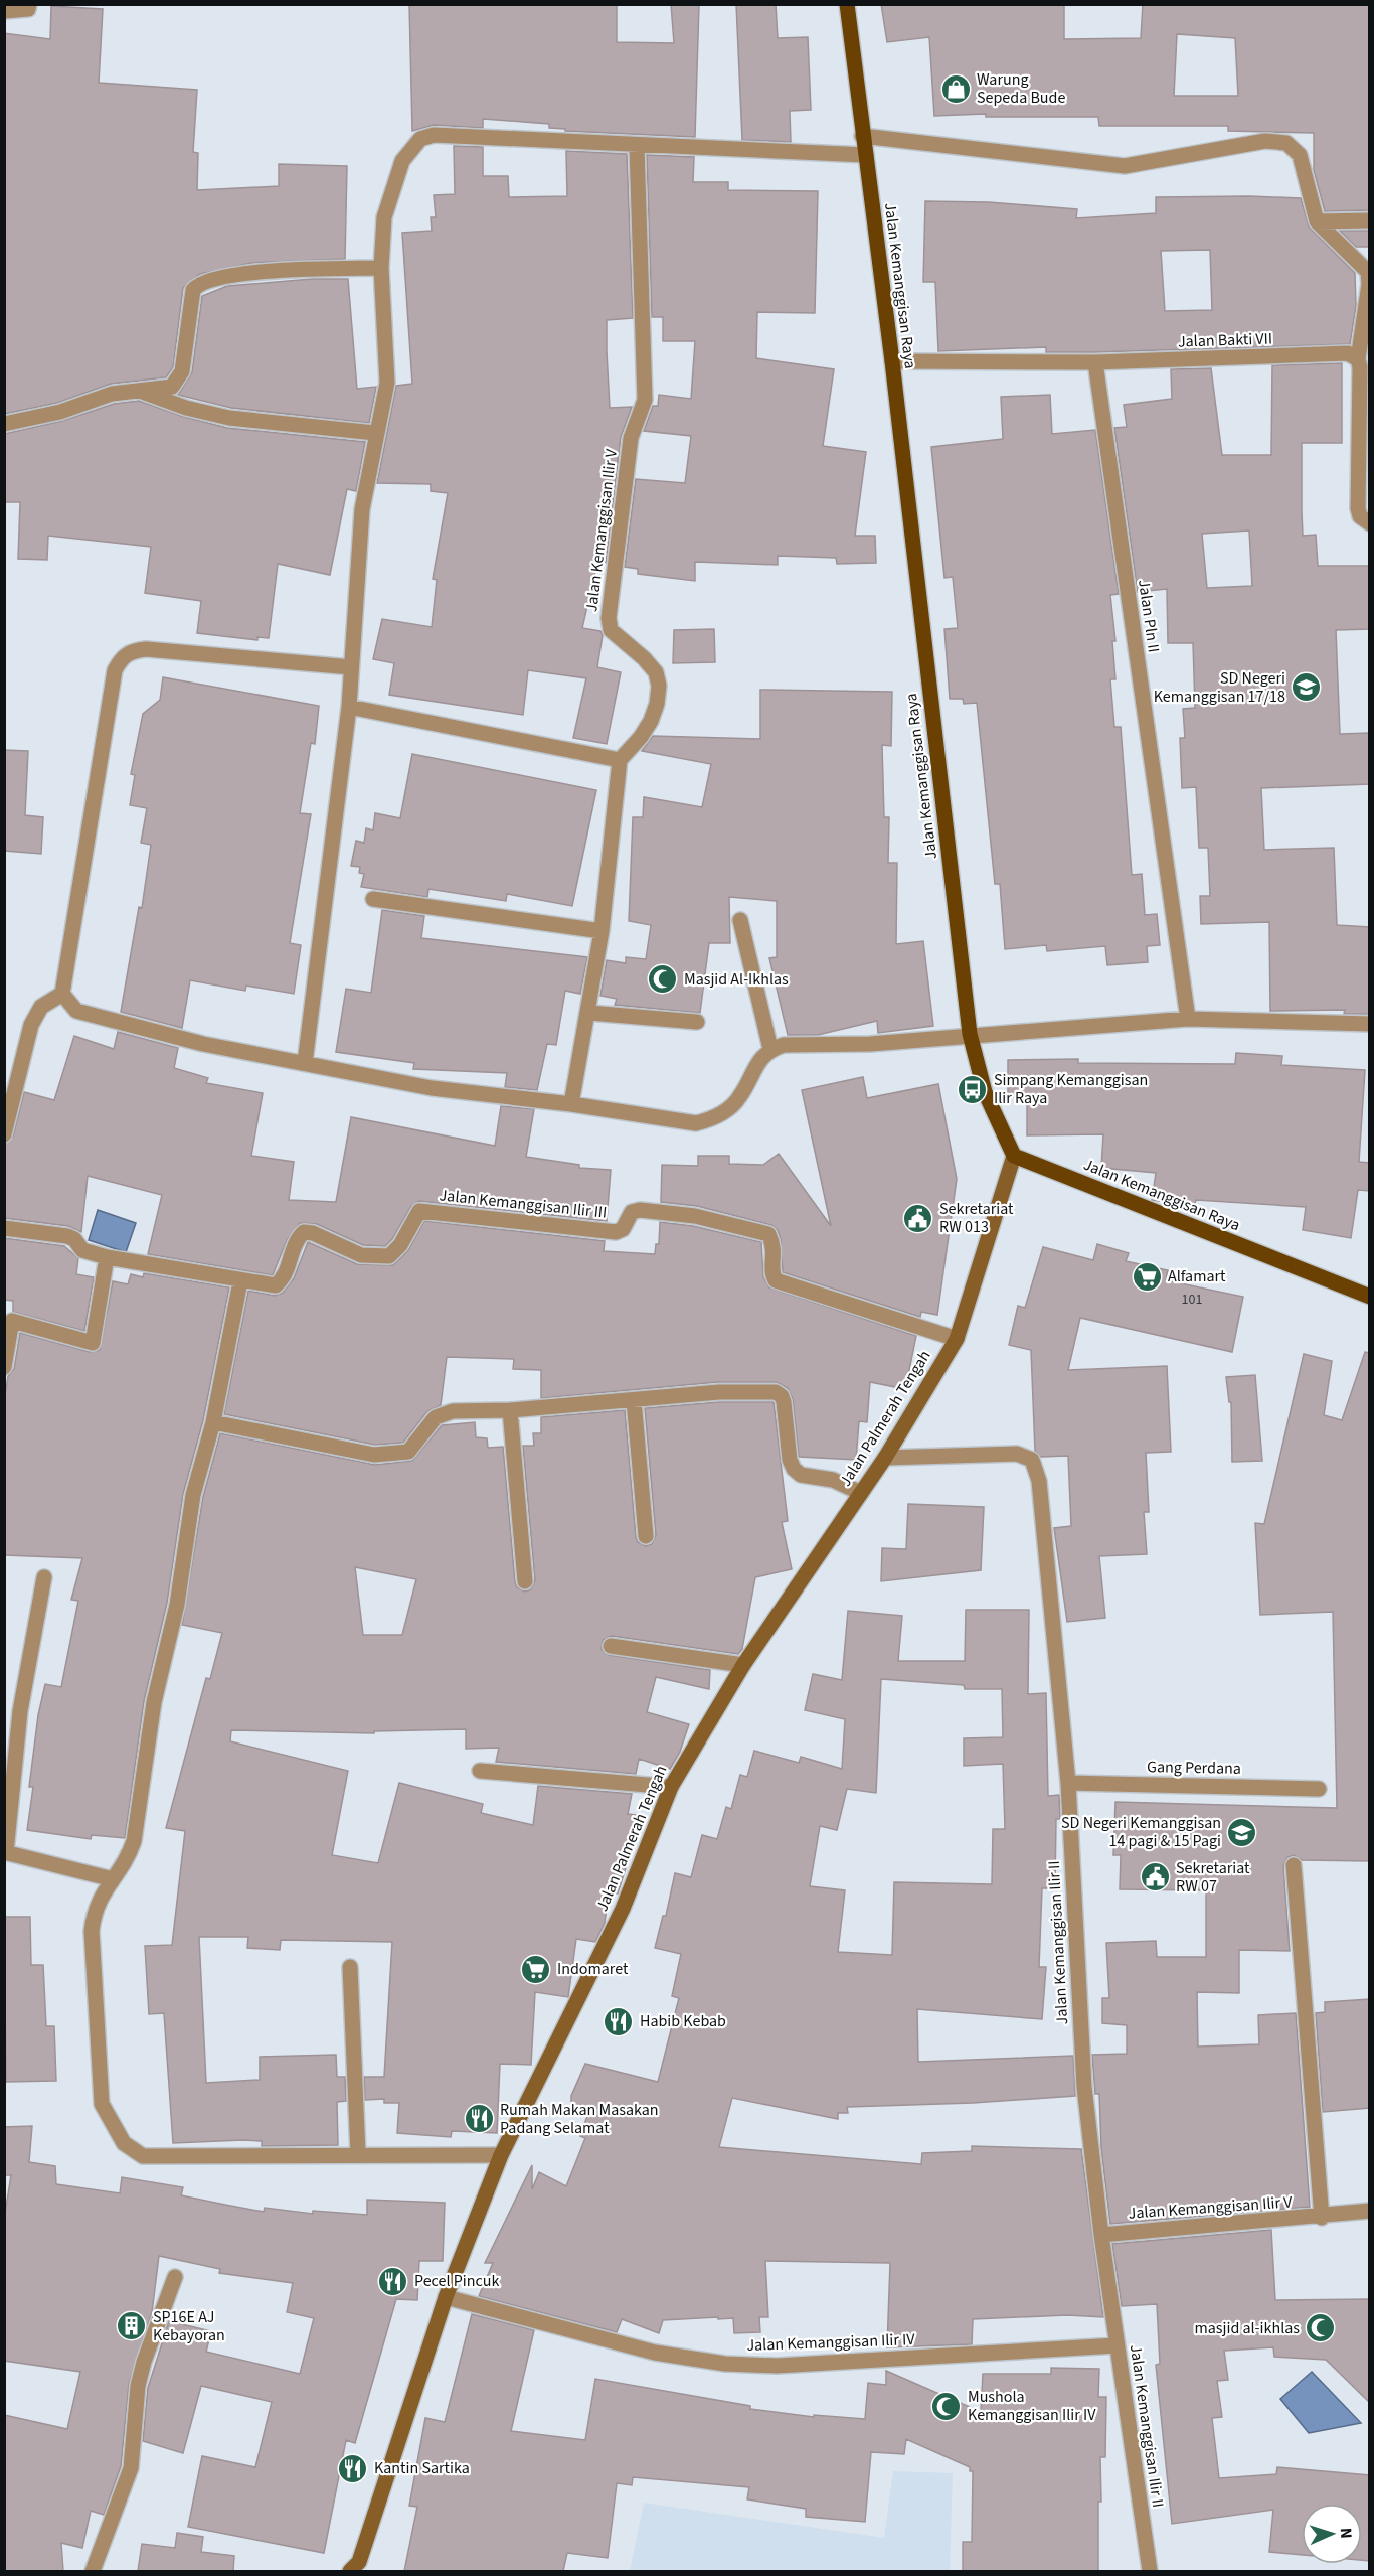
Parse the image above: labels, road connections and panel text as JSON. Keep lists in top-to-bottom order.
{
  "streets": {
    "main road": ["Jalan Kemanggisan Raya"],
    "street": [
      "Jalan Bakti VII",
      "Jalan Kemanggisan Ilir V",
      "Jalan Pln II",
      "Jalan Kemanggisan Ilir III",
      "Jalan Palmerah Tengah",
      "Gang Perdana",
      "Jalan Kemanggisan Ilir II",
      "Jalan Kemanggisan Ilir IV"
    ]
  },
  "crossings": [
    ["Jalan Kemanggisan Raya", "Jalan Bakti VII"],
    ["Jalan Kemanggisan Raya", "Jalan Palmerah Tengah"],
    ["Jalan Bakti VII", "Jalan Pln II"],
    ["Jalan Kemanggisan Ilir V", "Jalan Kemanggisan Ilir II"],
    ["Jalan Kemanggisan Ilir III", "Jalan Palmerah Tengah"],
    ["Jalan Palmerah Tengah", "Jalan Kemanggisan Ilir II"],
    ["Jalan Palmerah Tengah", "Jalan Kemanggisan Ilir IV"],
    ["Gang Perdana", "Jalan Kemanggisan Ilir II"],
    ["Jalan Kemanggisan Ilir II", "Jalan Kemanggisan Ilir IV"]
  ],
  "places": {
    "shop": ["Warung Sepeda Bude"],
    "school or university": ["SD Negeri Kemanggisan 17/18", "SD Negeri Kemanggisan 14 pagi & 15 Pagi"],
    "mosque": ["Masjid Al-Ikhlas", "masjid al-ikhlas", "Mushola Kemanggisan Ilir IV"],
    "bus stop": ["Simpang Kemanggisan Ilir Raya"],
    "public building": ["Sekretariat RW 013", "Sekretariat RW 07"],
    "supermarket": ["Alfamart", "Indomaret"],
    "restaurant": [
      "Habib Kebab",
      "Rumah Makan Masakan Padang Selamat",
      "Pecel Pincuk",
      "Kantin Sartika"
    ],
    "building": ["SP16E AJ Kebayoran"]
  },
  "house_numbers": ["101"],
  "north": "right"
}
